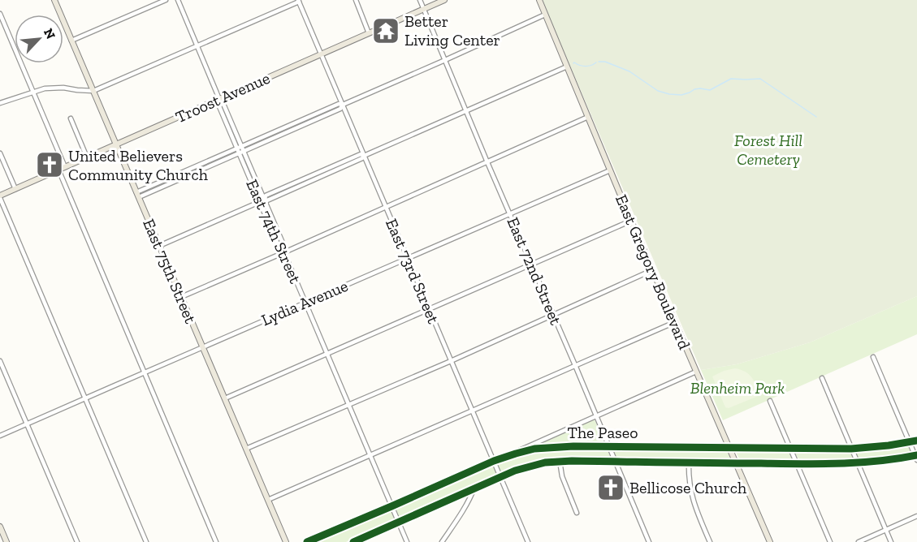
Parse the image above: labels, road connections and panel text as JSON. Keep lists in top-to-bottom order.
{
  "streets": {
    "main road": [
      "Troost Avenue",
      "East 75th Street",
      "East Gregory Boulevard",
      "The Paseo"
    ],
    "street": [
      "East 74th Street",
      "East 73rd Street",
      "East 72nd Street",
      "Lydia Avenue"
    ]
  },
  "crossings": [
    ["Troost Avenue", "East 74th Street"],
    ["Troost Avenue", "East 75th Street"],
    ["Troost Avenue", "East 73rd Street"],
    ["Troost Avenue", "East 72nd Street"],
    ["East 74th Street", "Lydia Avenue"],
    ["East 74th Street", "The Paseo"],
    ["East 75th Street", "Lydia Avenue"],
    ["East 73rd Street", "Lydia Avenue"],
    ["East 73rd Street", "The Paseo"],
    ["East 72nd Street", "Lydia Avenue"],
    ["East 72nd Street", "The Paseo"],
    ["East Gregory Boulevard", "Lydia Avenue"],
    ["East Gregory Boulevard", "The Paseo"]
  ],
  "parks": ["Forest Hill Cemetery", "Blenheim Park"],
  "places": {
    "temple": ["Better Living Center"],
    "church": ["United Believers Community Church", "Bellicose Church"]
  },
  "north": "top right"
}
